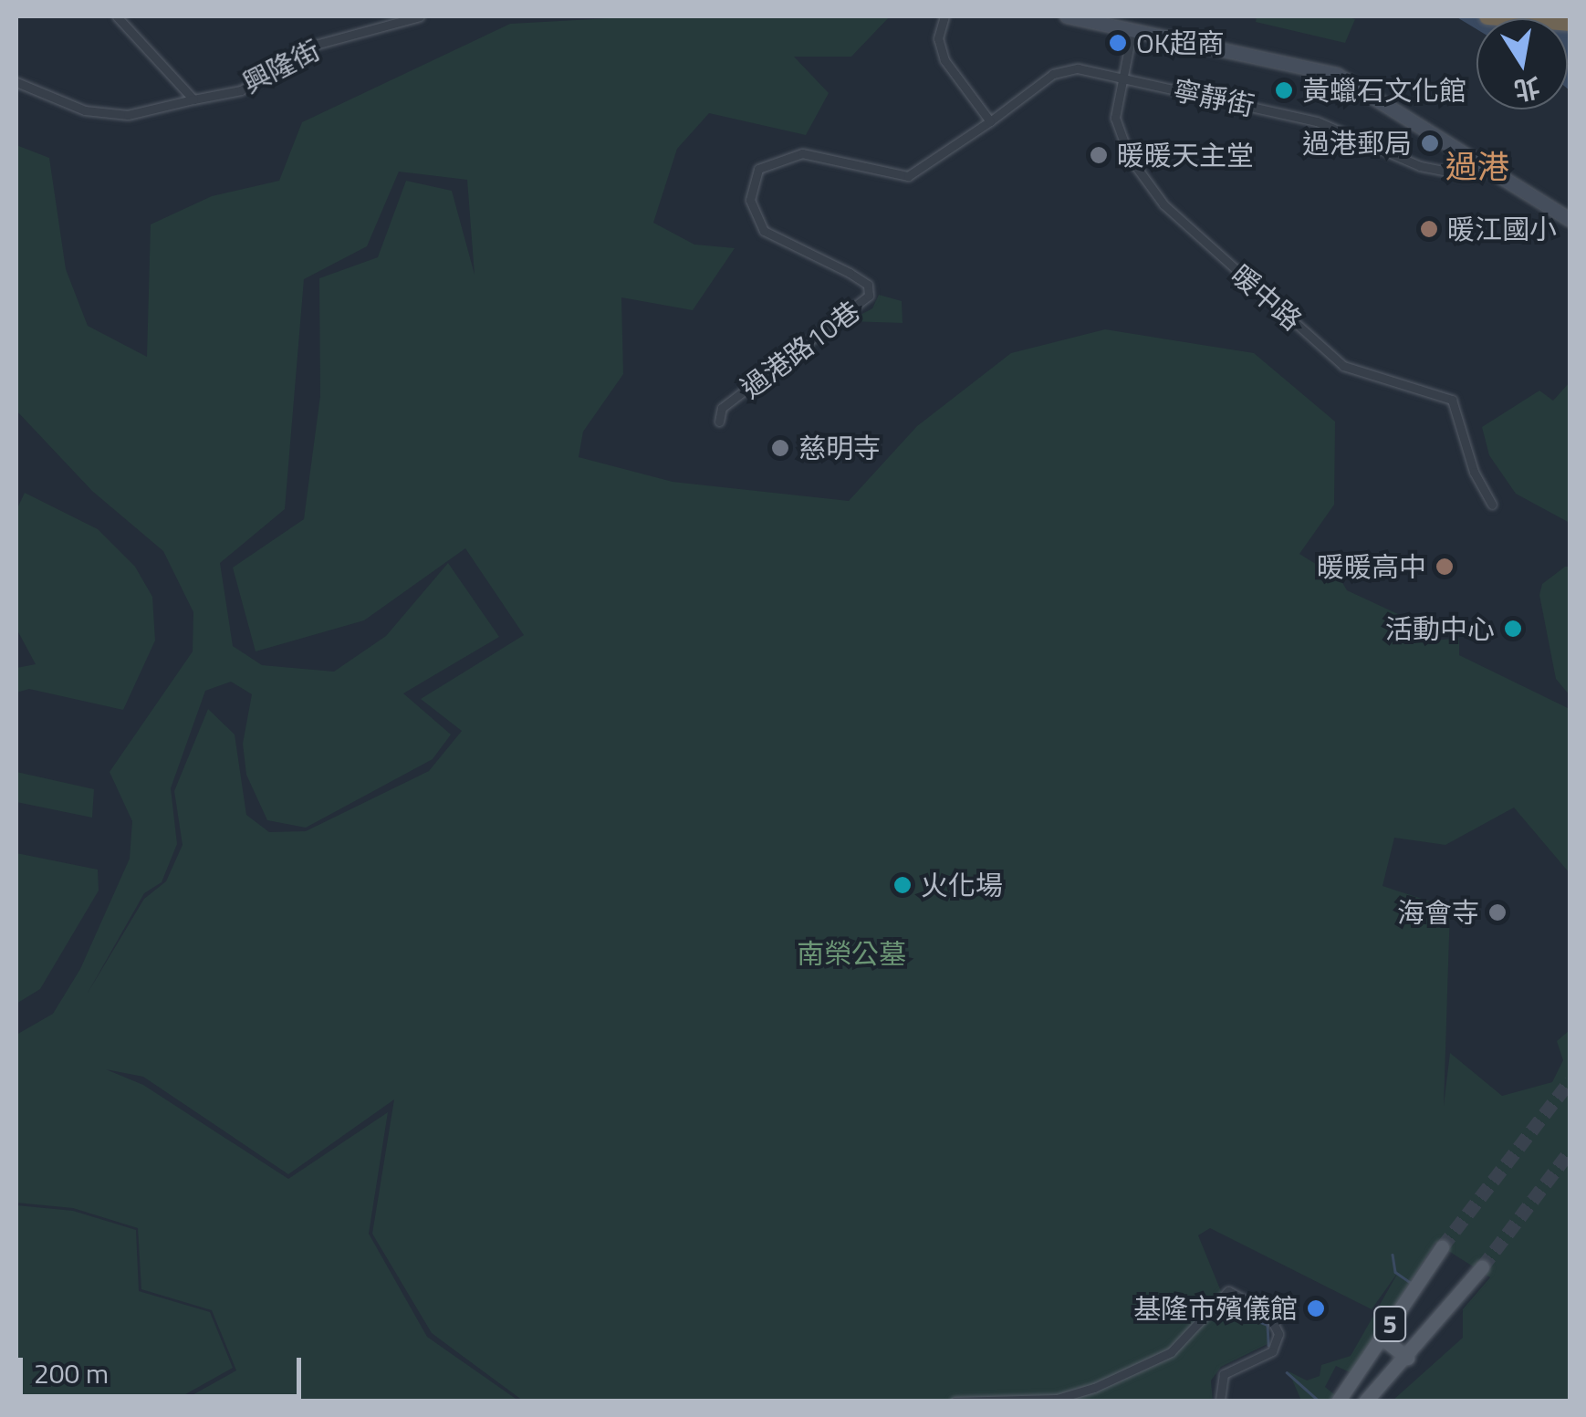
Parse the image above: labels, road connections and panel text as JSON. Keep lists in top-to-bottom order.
{
  "streets": {
    "main road": ["5"],
    "street": [
      "興隆街",
      "寧靜街",
      "暖中路",
      "過港路10巷"
    ]
  },
  "crossings": [
    ["寧靜街", "暖中路"],
    ["寧靜街", "過港路10巷"]
  ],
  "districts": ["過港"],
  "parks": ["南榮公墓"],
  "places": [
    "OK超商",
    "黃蠟石文化館",
    "過港郵局",
    "暖暖天主堂",
    "暖江國小",
    "慈明寺",
    "暖暖高中",
    "活動中心",
    "火化場",
    "海會寺",
    "基隆市殯儀館"
  ],
  "scale_bar": "200 m",
  "north": "bottom"
}
